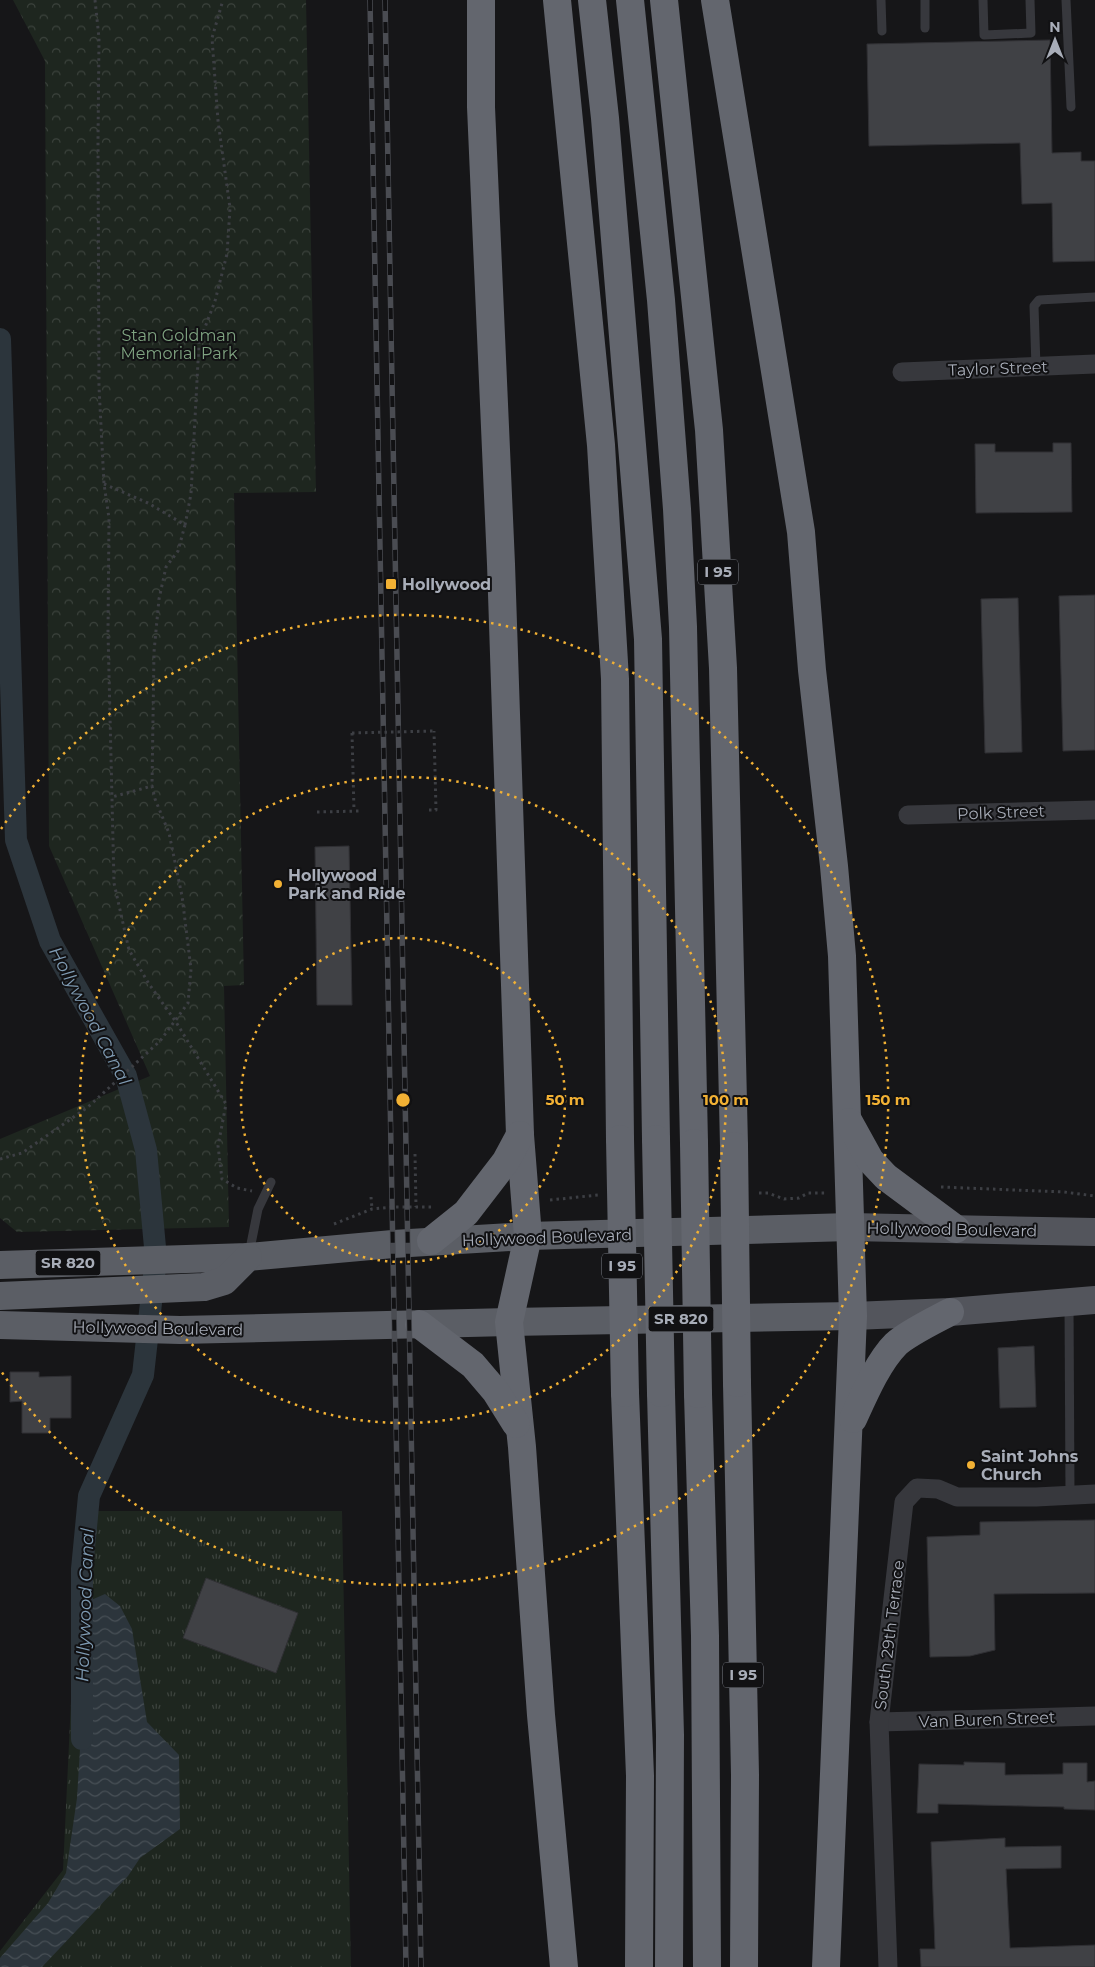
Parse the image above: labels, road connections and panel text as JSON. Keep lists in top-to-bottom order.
{
  "streets": {
    "highway": ["I 95", "Hollywood Boulevard", "SR 820"],
    "street": [
      "Taylor Street",
      "Polk Street",
      "South 29th Terrace",
      "Van Buren Street"
    ]
  },
  "crossings": [
    ["South 29th Terrace", "Van Buren Street"]
  ],
  "water": ["Hollywood Canal"],
  "parks": ["Stan Goldman Memorial Park"],
  "places": {
    "transit": ["Hollywood"],
    "other": ["Hollywood Park and Ride", "Saint Johns Church"]
  },
  "north": "top",
  "rings": ["50 m", "100 m", "150 m"]
}
